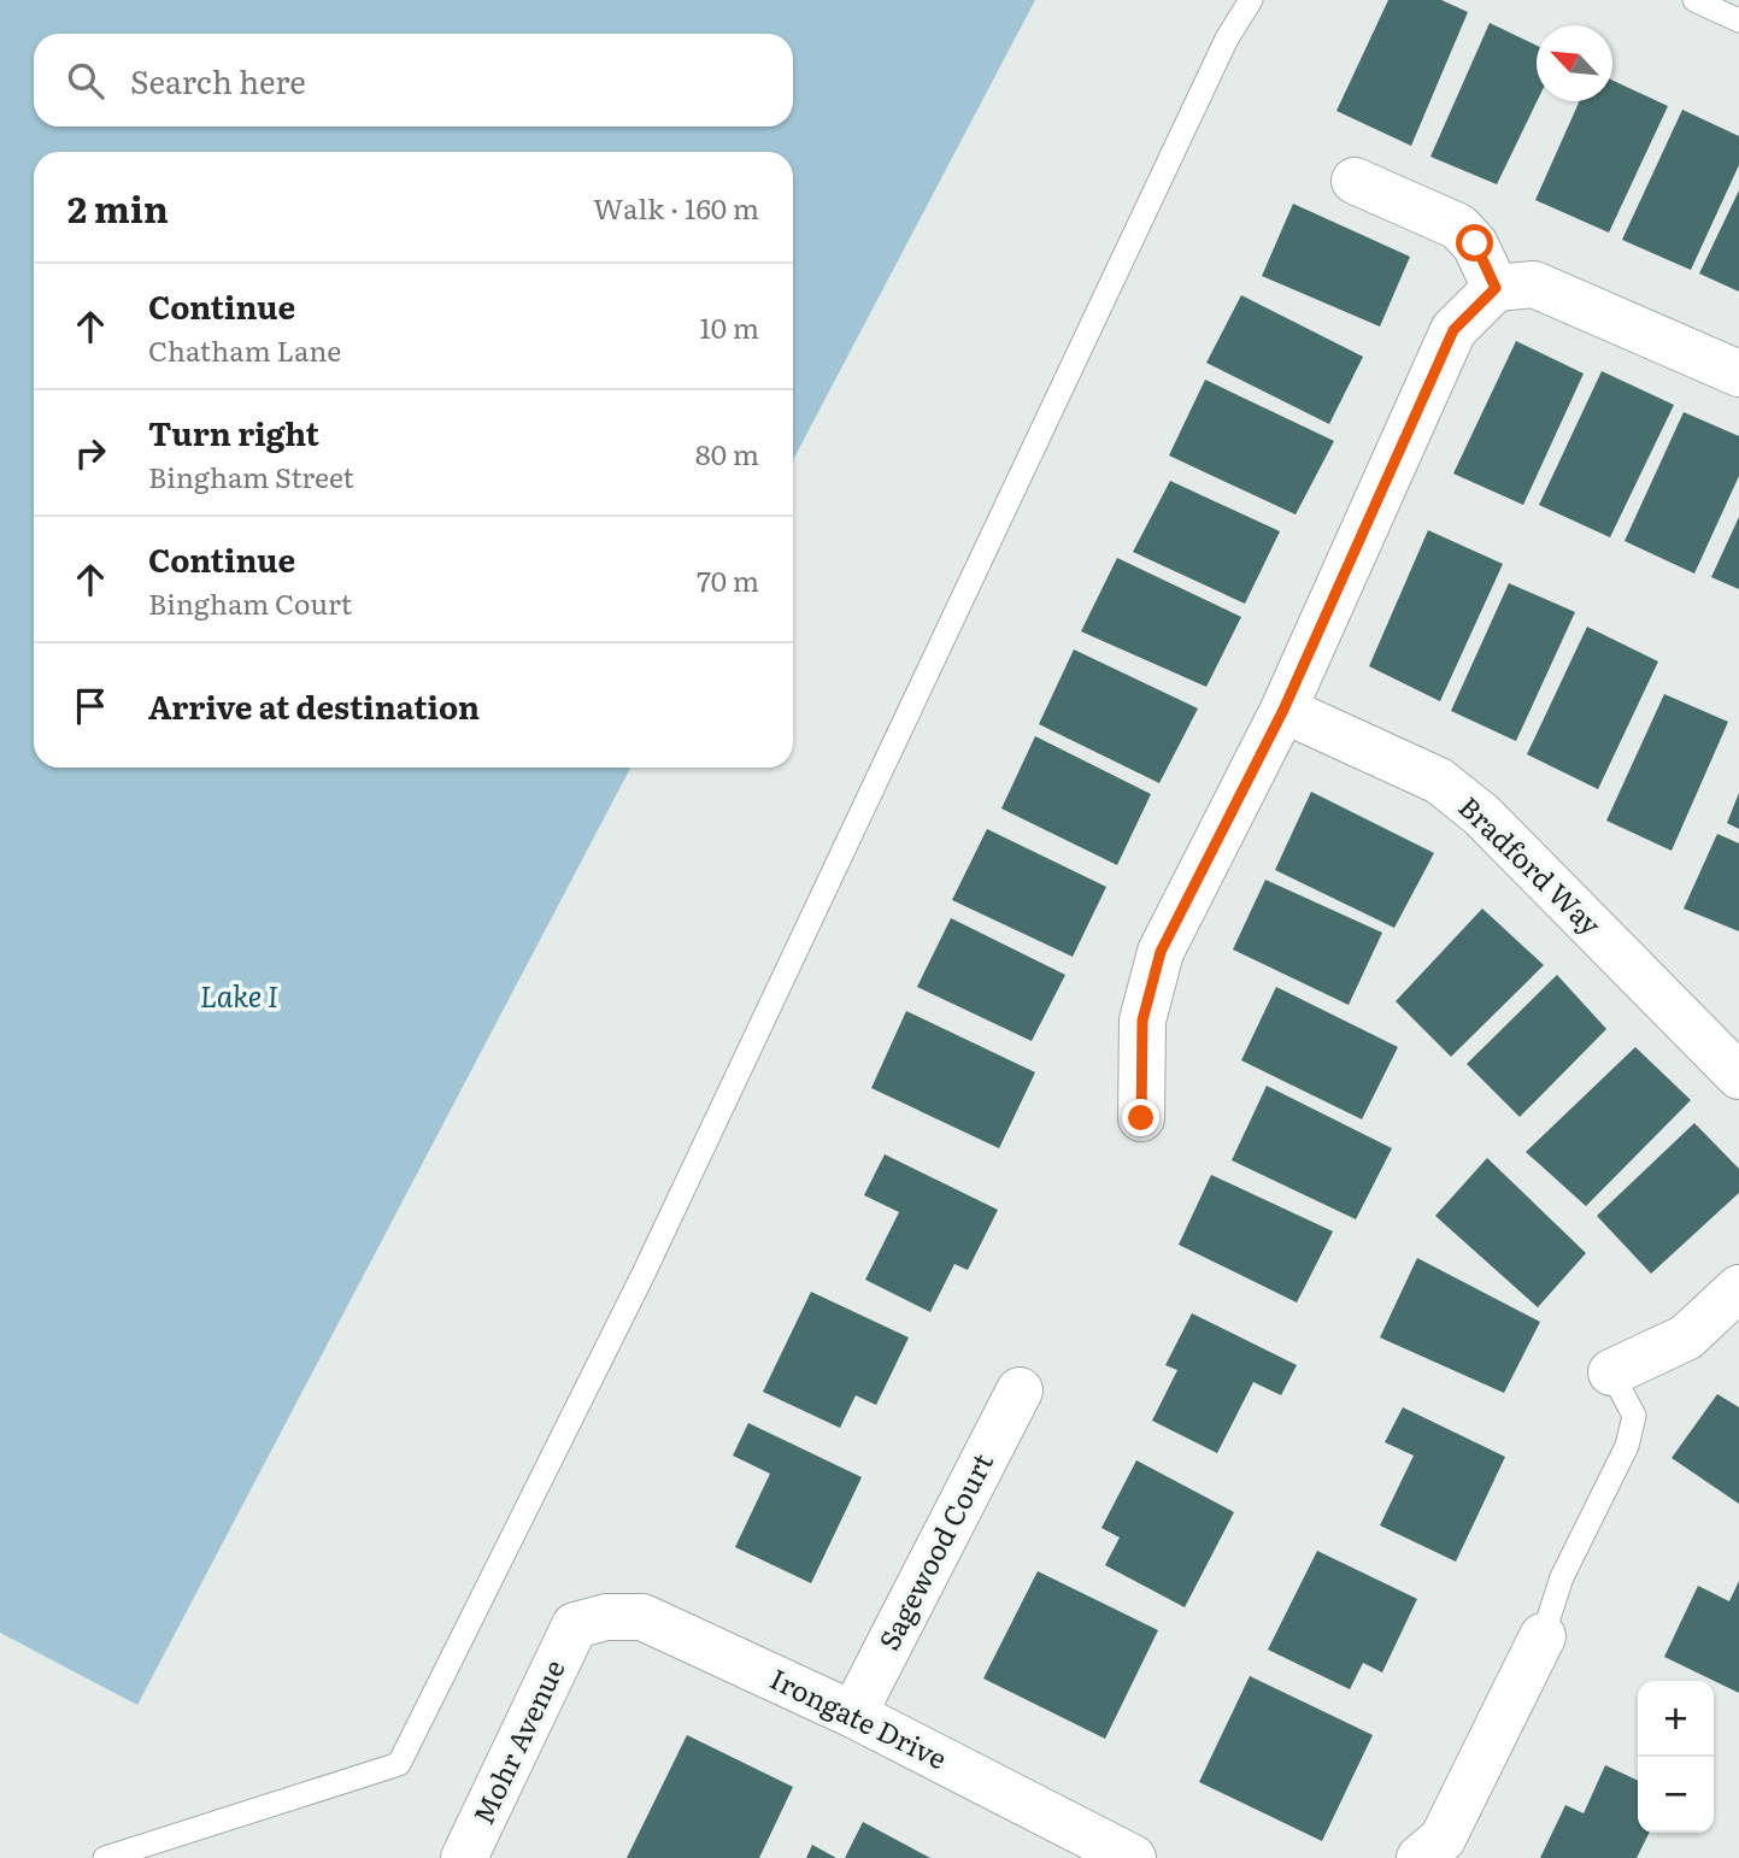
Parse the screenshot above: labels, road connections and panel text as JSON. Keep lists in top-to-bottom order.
{
  "streets": {
    "street": [
      "Bradford Way",
      "Sagewood Court",
      "Irongate Drive",
      "Mohr Avenue"
    ]
  },
  "crossings": [
    ["Sagewood Court", "Irongate Drive"],
    ["Irongate Drive", "Mohr Avenue"]
  ],
  "water": ["Lake I"],
  "north": "top left",
  "page": {
    "search": "Search here",
    "heading": ["2 min", "Walk · 160 m"],
    "list": [
      ["Continue", "Chatham Lane", "10 m"],
      ["Turn right", "Bingham Street", "80 m"],
      ["Continue", "Bingham Court", "70 m"],
      "Arrive at destination"
    ],
    "map_buttons": ["+", "−"]
  }
}
